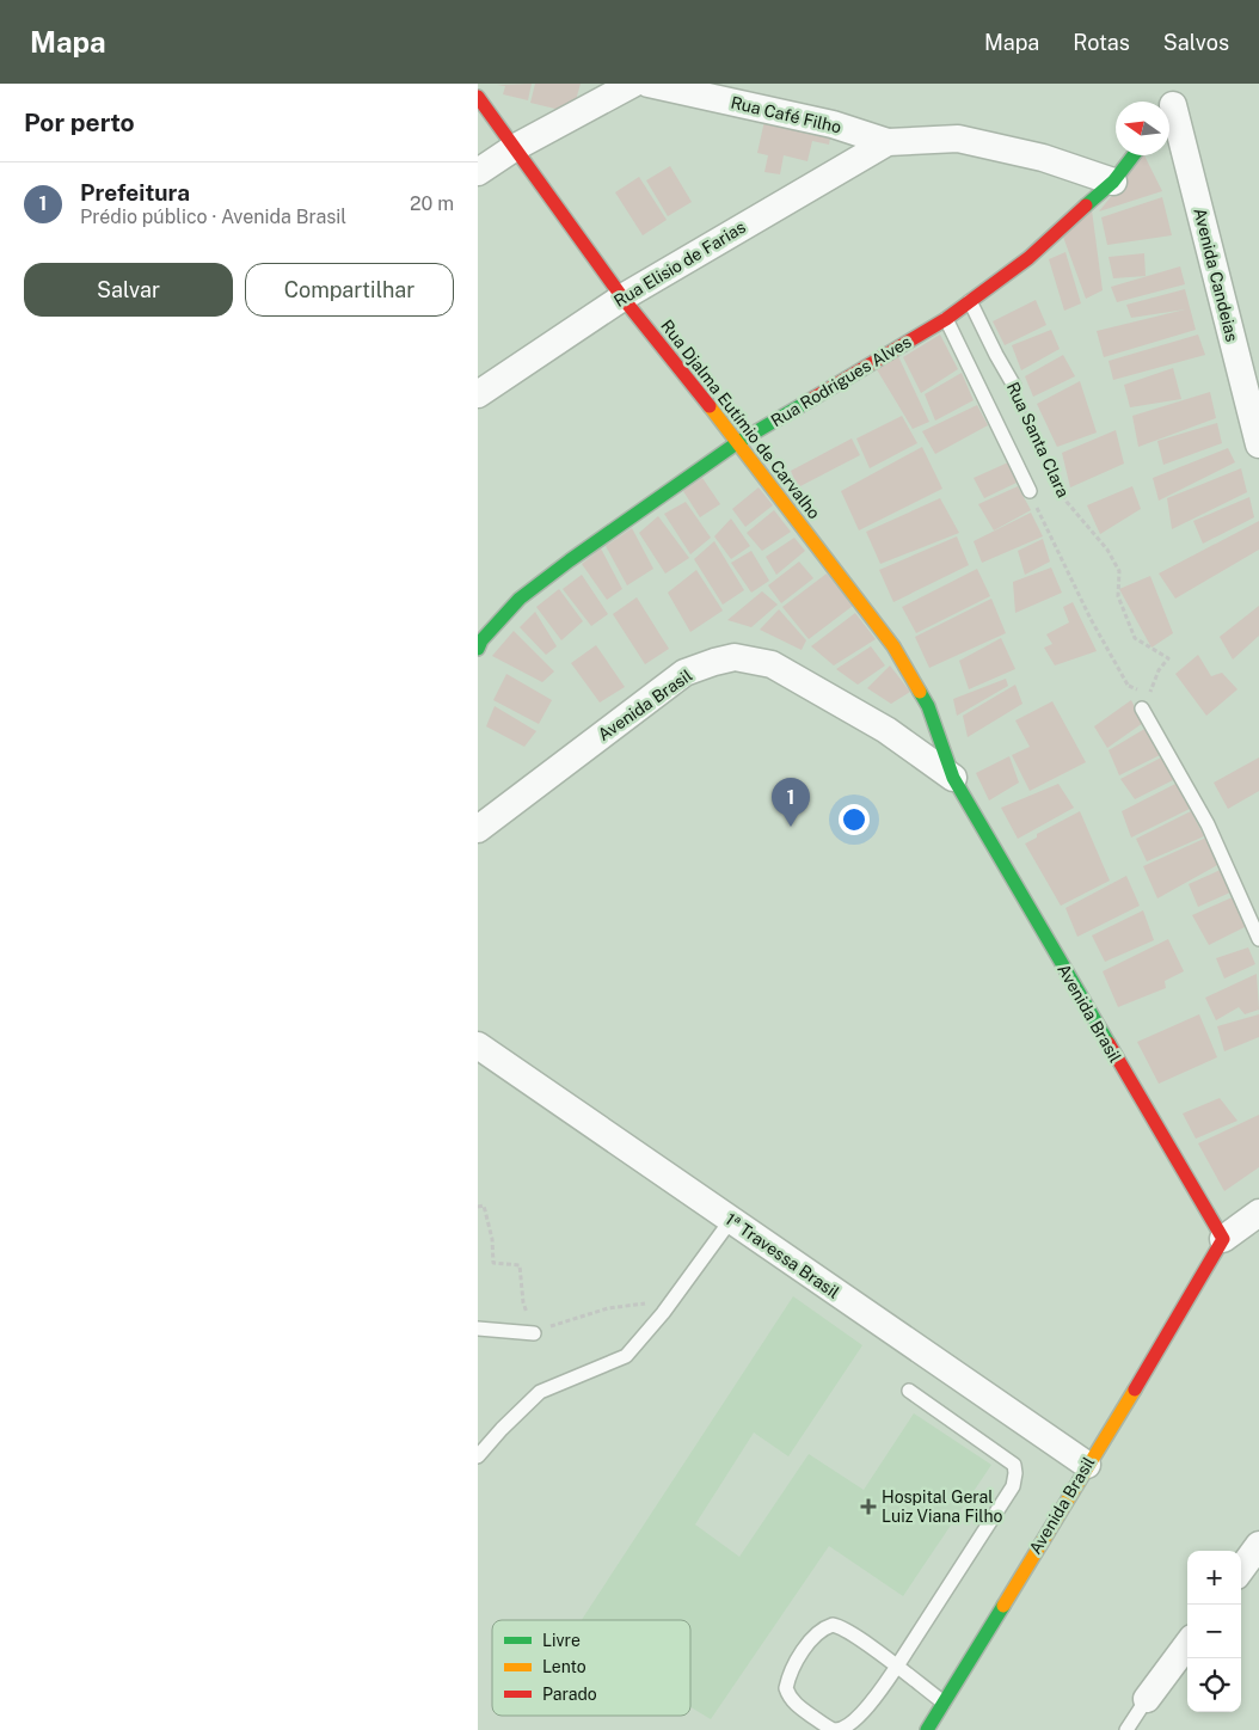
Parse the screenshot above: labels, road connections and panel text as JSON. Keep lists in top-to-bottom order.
{
  "streets": {
    "street": [
      "Rua Café Filho",
      "Rua Elisio de Farias",
      "Avenida Candeias",
      "Rua Rodrigues Alves",
      "Rua Djalma Eutímio de Carvalho",
      "Avenida Brasil",
      "1ª Travessa Brasil"
    ],
    "lane": ["Rua Santa Clara"]
  },
  "crossings": [
    ["Rua Café Filho", "Rua Elisio de Farias"],
    ["Rua Elisio de Farias", "Rua Djalma Eutímio de Carvalho"],
    ["Rua Rodrigues Alves", "Rua Djalma Eutímio de Carvalho"],
    ["Rua Rodrigues Alves", "Rua Santa Clara"],
    ["Rua Djalma Eutímio de Carvalho", "Avenida Brasil"],
    ["Avenida Brasil", "1ª Travessa Brasil"]
  ],
  "places": {
    "health": ["Hospital Geral Luiz Viana Filho"]
  },
  "legend": ["Livre", "Lento", "Parado"],
  "north": "left",
  "page": {
    "header": "Mapa",
    "nav": ["Mapa", "Rotas", "Salvos"],
    "heading": "Por perto",
    "list": [
      {
        "mark": "1",
        "name": "Prefeitura",
        "note": "Prédio público · Avenida Brasil",
        "value": "20 m"
      }
    ],
    "buttons": ["Salvar", "Compartilhar"],
    "pins": "1",
    "map_buttons": ["+", "−"]
  }
}
